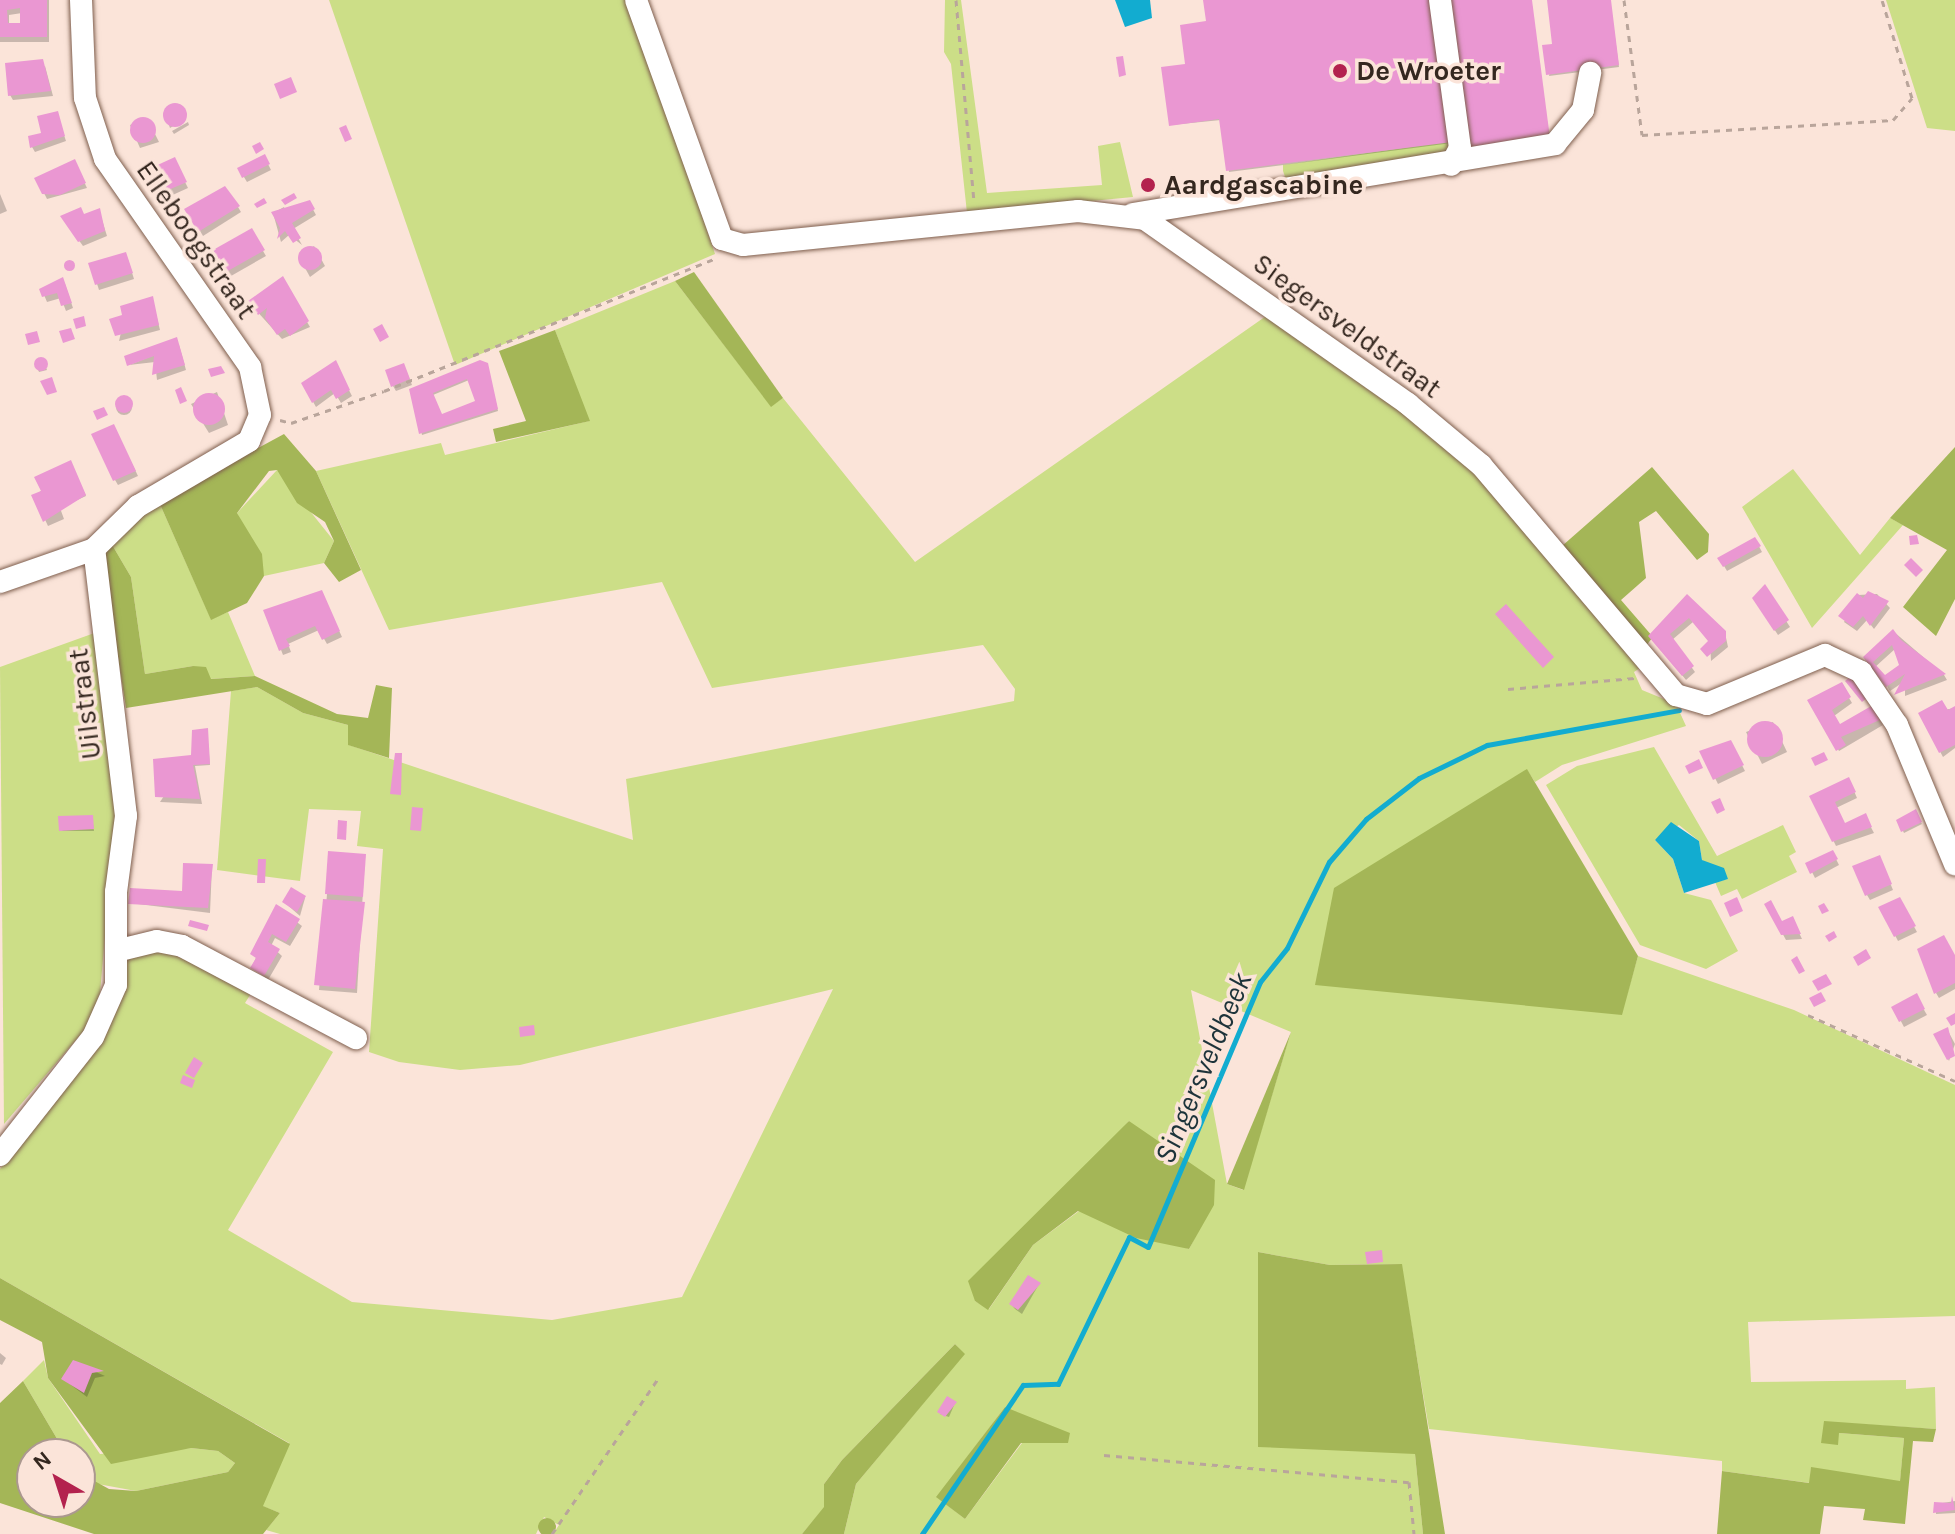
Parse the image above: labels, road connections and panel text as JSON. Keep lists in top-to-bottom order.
{
  "streets": {
    "street": ["Elleboogstraat", "Siegersveldstraat", "Uilstraat"]
  },
  "water": ["Singersveldbeek"],
  "places": ["De Wroeter", "Aardgascabine"],
  "north": "top left"
}
